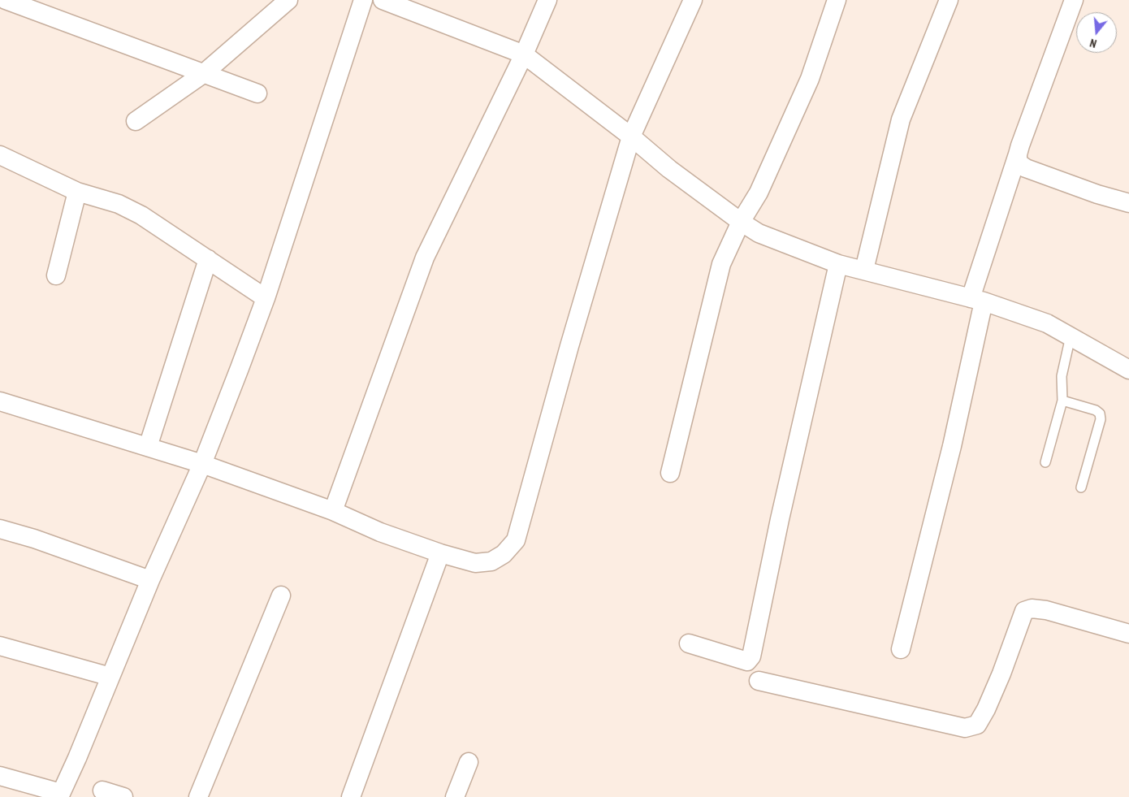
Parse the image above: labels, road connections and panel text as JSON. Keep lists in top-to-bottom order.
{
  "north": "bottom"
}
